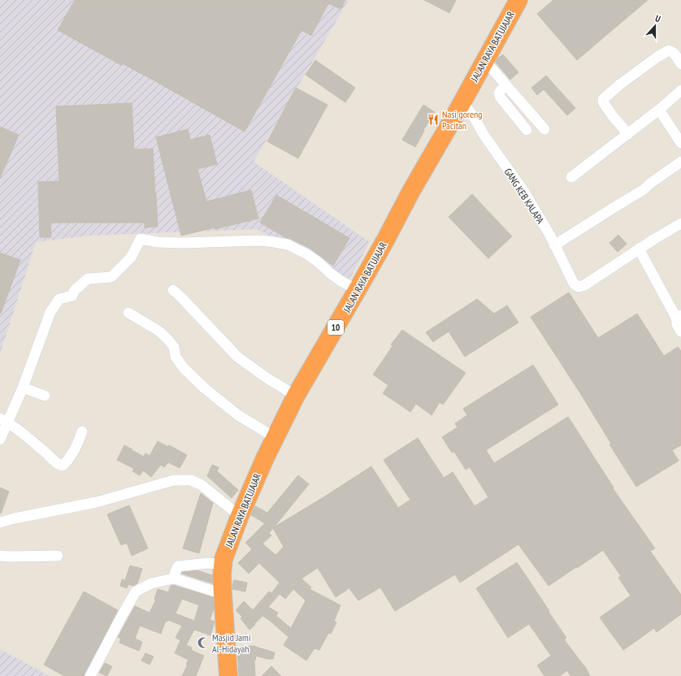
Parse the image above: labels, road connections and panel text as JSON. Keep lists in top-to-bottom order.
{
  "streets": {
    "highway": ["JALAN RAYA BATUJAJAR", "10"],
    "street": ["GANG KEB KALAPA"]
  },
  "crossings": [
    ["JALAN RAYA BATUJAJAR", "GANG KEB KALAPA"]
  ],
  "places": {
    "restaurant": ["Nasi goreng Pacitan"],
    "mosque": ["Masjid Jami Al-Hidayah"]
  },
  "north": "top"
}
